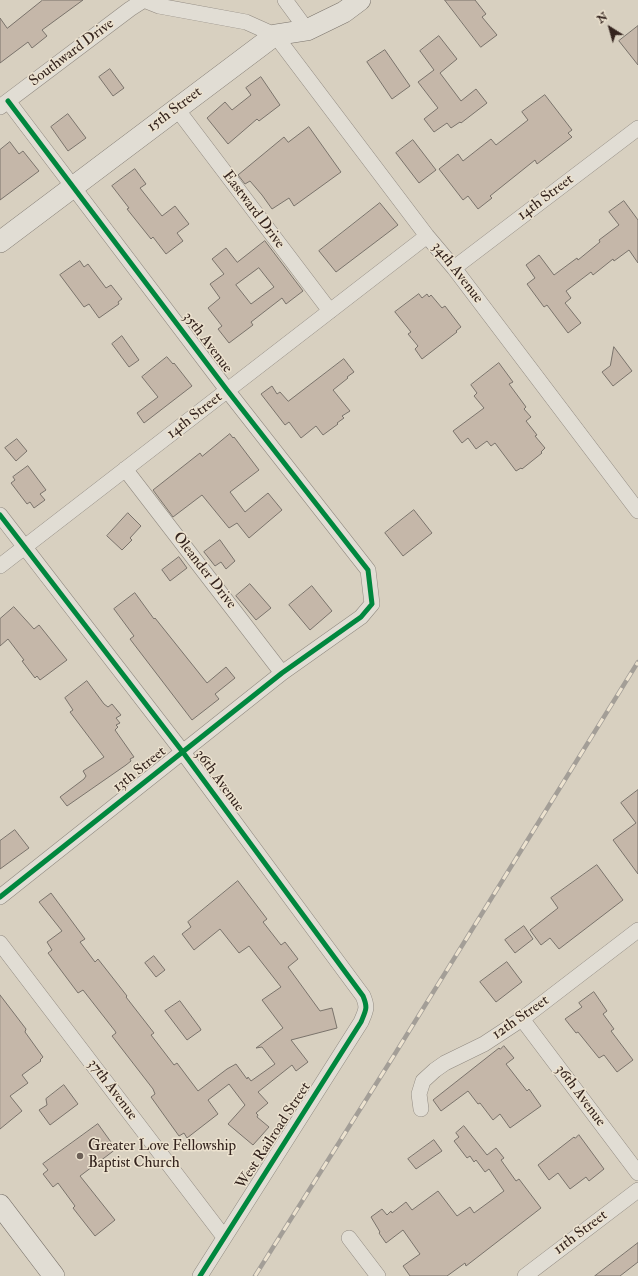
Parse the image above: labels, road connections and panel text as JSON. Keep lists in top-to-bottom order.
{
  "streets": {
    "main road": ["15th Street"],
    "street": [
      "Southward Drive",
      "14th Street",
      "Eastward Drive",
      "34th Avenue",
      "35th Avenue",
      "Oleander Drive",
      "13th Street",
      "36th Avenue",
      "12th Street",
      "37th Avenue",
      "West Railroad Street",
      "11th Street"
    ]
  },
  "crossings": [
    ["Southward Drive", "35th Avenue"],
    ["15th Street", "Eastward Drive"],
    ["15th Street", "34th Avenue"],
    ["15th Street", "35th Avenue"],
    ["14th Street", "Eastward Drive"],
    ["14th Street", "34th Avenue"],
    ["14th Street", "35th Avenue"],
    ["14th Street", "Oleander Drive"],
    ["14th Street", "36th Avenue"],
    ["35th Avenue", "13th Street"],
    ["Oleander Drive", "13th Street"],
    ["13th Street", "36th Avenue"],
    ["36th Avenue", "12th Street"],
    ["36th Avenue", "West Railroad Street"],
    ["37th Avenue", "West Railroad Street"]
  ],
  "places": ["Greater Love Fellowship Baptist Church"],
  "north": "top left"
}
